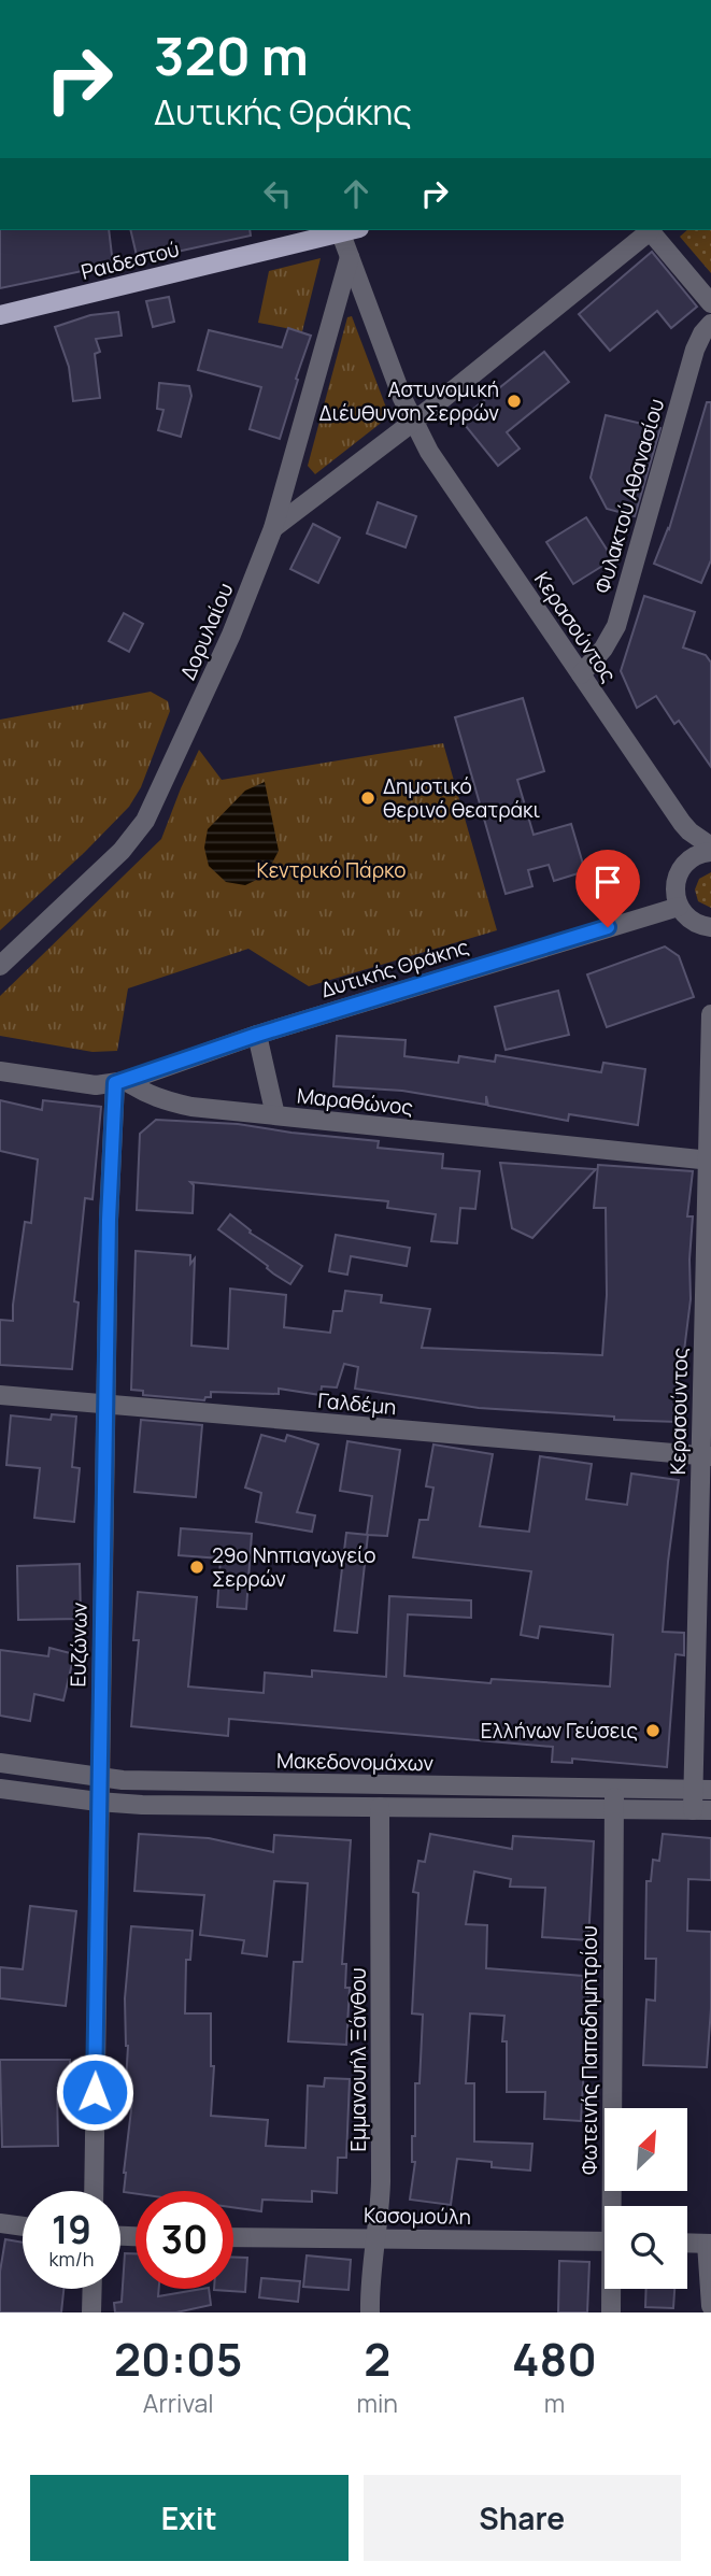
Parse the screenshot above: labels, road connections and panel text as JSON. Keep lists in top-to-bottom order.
{
  "streets": {
    "main road": ["Ραιδεστού"],
    "street": [
      "Φυλακτού Αθανασίου",
      "Κερασούντος",
      "Δορυλαίου",
      "Δυτικής Θράκης",
      "Μαραθώνος",
      "Γαλδέμη",
      "Ευζώνων",
      "Μακεδονομάχων",
      "Φωτεινής Παπαδημητρίου",
      "Εμμανουήλ Ξάνθου",
      "Κασομούλη"
    ]
  },
  "crossings": [
    ["Φυλακτού Αθανασίου", "Κερασούντος"],
    ["Κερασούντος", "Δορυλαίου"],
    ["Κερασούντος", "Μαραθώνος"],
    ["Κερασούντος", "Γαλδέμη"],
    ["Κερασούντος", "Μακεδονομάχων"],
    ["Δυτικής Θράκης", "Μαραθώνος"],
    ["Δυτικής Θράκης", "Ευζώνων"],
    ["Μαραθώνος", "Ευζώνων"],
    ["Γαλδέμη", "Ευζώνων"],
    ["Ευζώνων", "Μακεδονομάχων"],
    ["Μακεδονομάχων", "Φωτεινής Παπαδημητρίου"],
    ["Εμμανουήλ Ξάνθου", "Κασομούλη"]
  ],
  "parks": ["Κεντρικό Πάρκο"],
  "places": [
    "Αστυνομική Διέυθυνση Σερρών",
    "Δημοτικό θερινό θεατράκι",
    "29ο Νηπιαγωγείο Σερρών",
    "Ελλήνων Γεύσεις"
  ],
  "north": "top right",
  "page": {
    "turn": ["320 m", "Δυτικής Θράκης"],
    "speed": "19 km/h",
    "limit": "30",
    "eta": [
      "20:05",
      "Arrival",
      "2",
      "min",
      "480",
      "m"
    ],
    "buttons": ["Exit", "Share"]
  }
}
